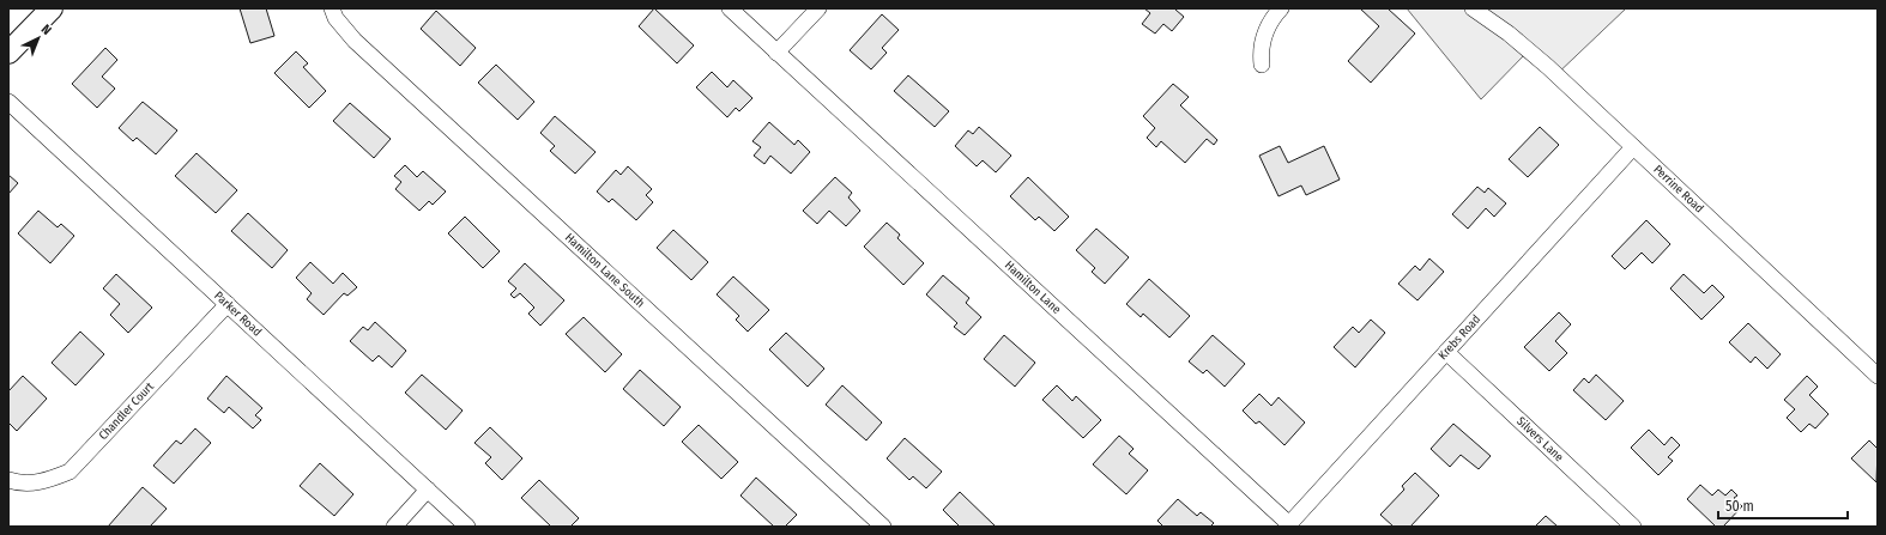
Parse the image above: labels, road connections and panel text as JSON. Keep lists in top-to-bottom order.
{
  "streets": {
    "street": [
      "Perrine Road",
      "Hamilton Lane South",
      "Hamilton Lane",
      "Parker Road",
      "Krebs Road",
      "Chandler Court",
      "Silvers Lane"
    ]
  },
  "crossings": [
    ["Perrine Road", "Krebs Road"],
    ["Hamilton Lane", "Krebs Road"],
    ["Parker Road", "Chandler Court"],
    ["Krebs Road", "Silvers Lane"]
  ],
  "scale_bar": "50 m",
  "north": "top right"
}
